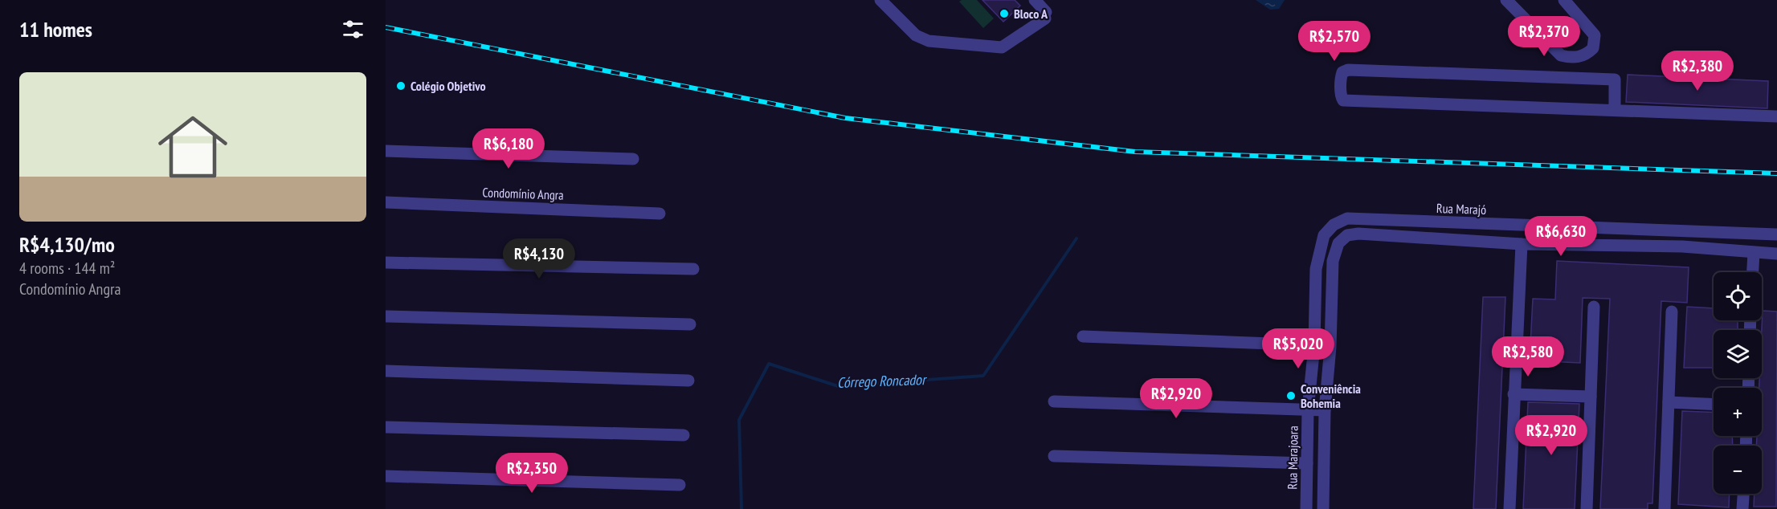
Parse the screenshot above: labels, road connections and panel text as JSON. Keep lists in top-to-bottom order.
{
  "streets": {
    "street": ["Condomínio Angra", "Rua Marajó", "Rua Marajoara"]
  },
  "crossings": [
    ["Rua Marajó", "Rua Marajoara"]
  ],
  "water": ["Córrego Roncador"],
  "places": ["Bloco A", "Colégio Objetivo", "Conveniência Bohemia"],
  "page": {
    "heading": "11 homes",
    "price": [
      "R$2,370",
      "R$2,570",
      "R$2,380",
      "R$6,180",
      "R$6,630",
      "R$4,130",
      "R$5,020",
      "R$2,580",
      "R$2,920",
      "R$2,920",
      "R$2,350"
    ],
    "list": [
      {
        "name": "R$4,130/mo",
        "note": "4 rooms · 144 m² · Condomínio Angra"
      }
    ],
    "map_buttons": ["+", "−"]
  }
}
